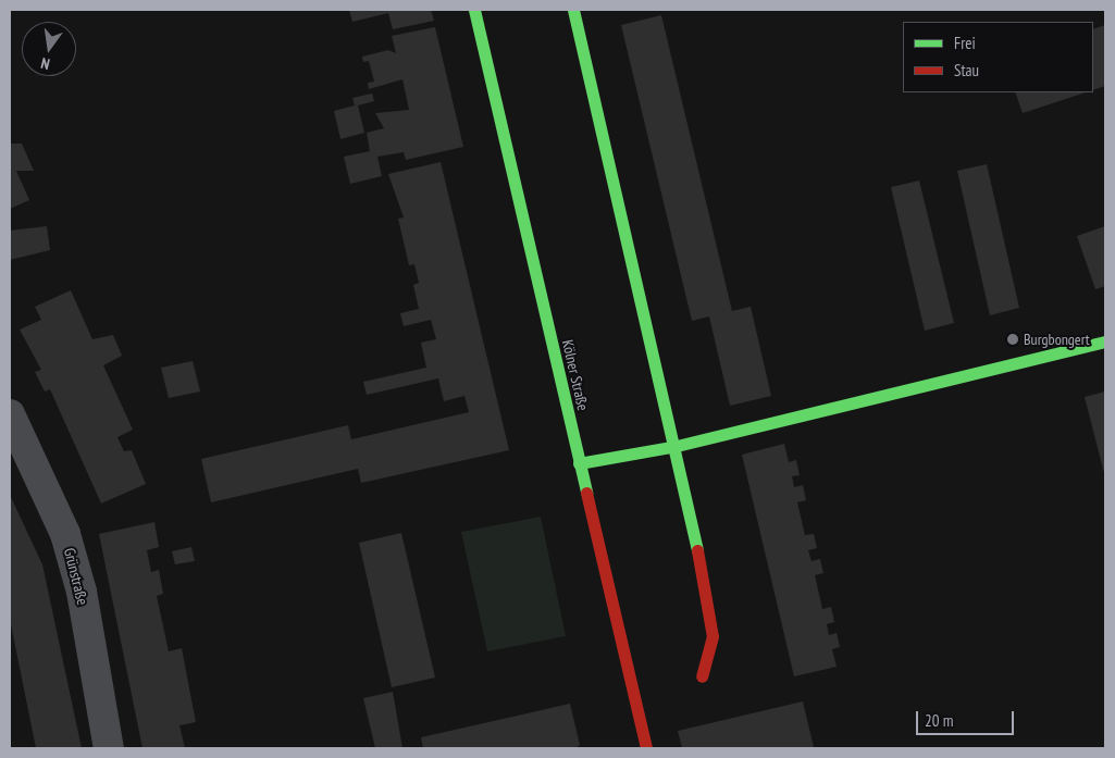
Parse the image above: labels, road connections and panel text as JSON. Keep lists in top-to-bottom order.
{
  "streets": {
    "street": ["Kölner Straße", "Grünstraße"]
  },
  "places": ["Burgbongert"],
  "legend": ["Frei", "Stau"],
  "scale_bar": "20 m",
  "north": "bottom"
}
